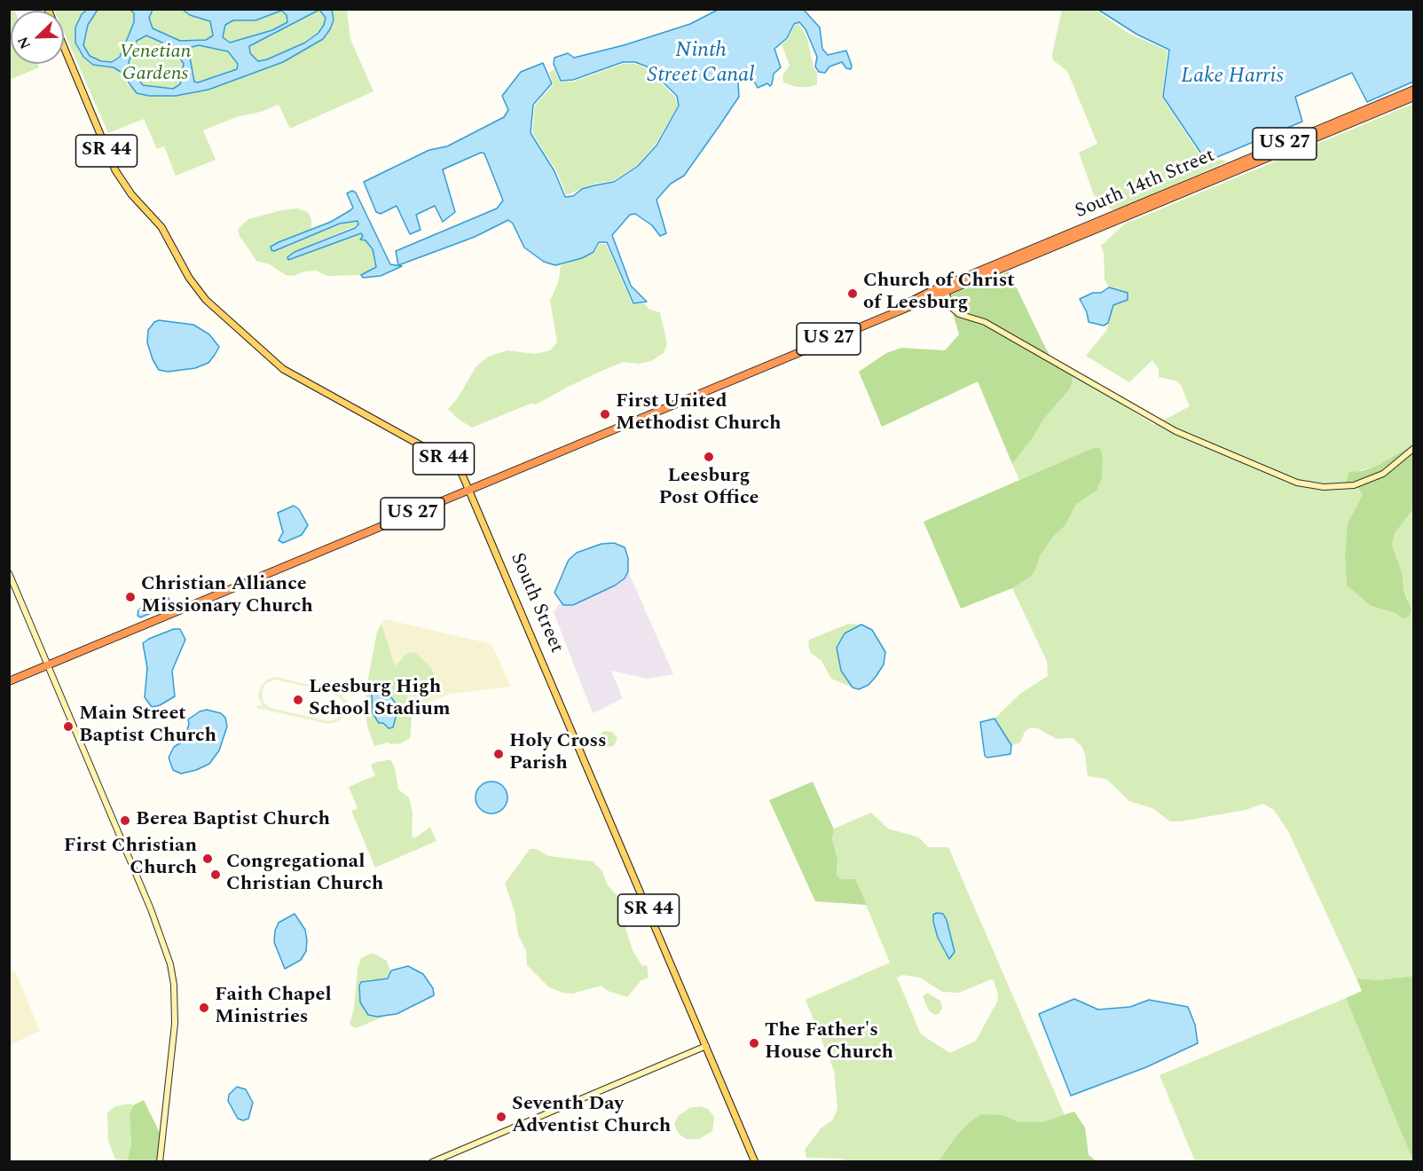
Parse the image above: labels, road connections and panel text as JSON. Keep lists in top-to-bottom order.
{
  "streets": {
    "highway": ["US 27", "South 14th Street"],
    "main road": ["SR 44", "South Street"]
  },
  "crossings": [
    ["US 27", "South 14th Street"],
    ["SR 44", "South 14th Street"],
    ["SR 44", "South Street"],
    ["South 14th Street", "South Street"]
  ],
  "water": ["Ninth Street Canal", "Lake Harris"],
  "parks": ["Venetian Gardens"],
  "places": [
    "Church of Christ of Leesburg",
    "First United Methodist Church",
    "Leesburg Post Office",
    "Christian Alliance Missionary Church",
    "Leesburg High School Stadium",
    "Main Street Baptist Church",
    "Holy Cross Parish",
    "Berea Baptist Church",
    "First Christian Church",
    "Congregational Christian Church",
    "Faith Chapel Ministries",
    "The Father's House Church",
    "Seventh Day Adventist Church"
  ],
  "north": "bottom left"
}
